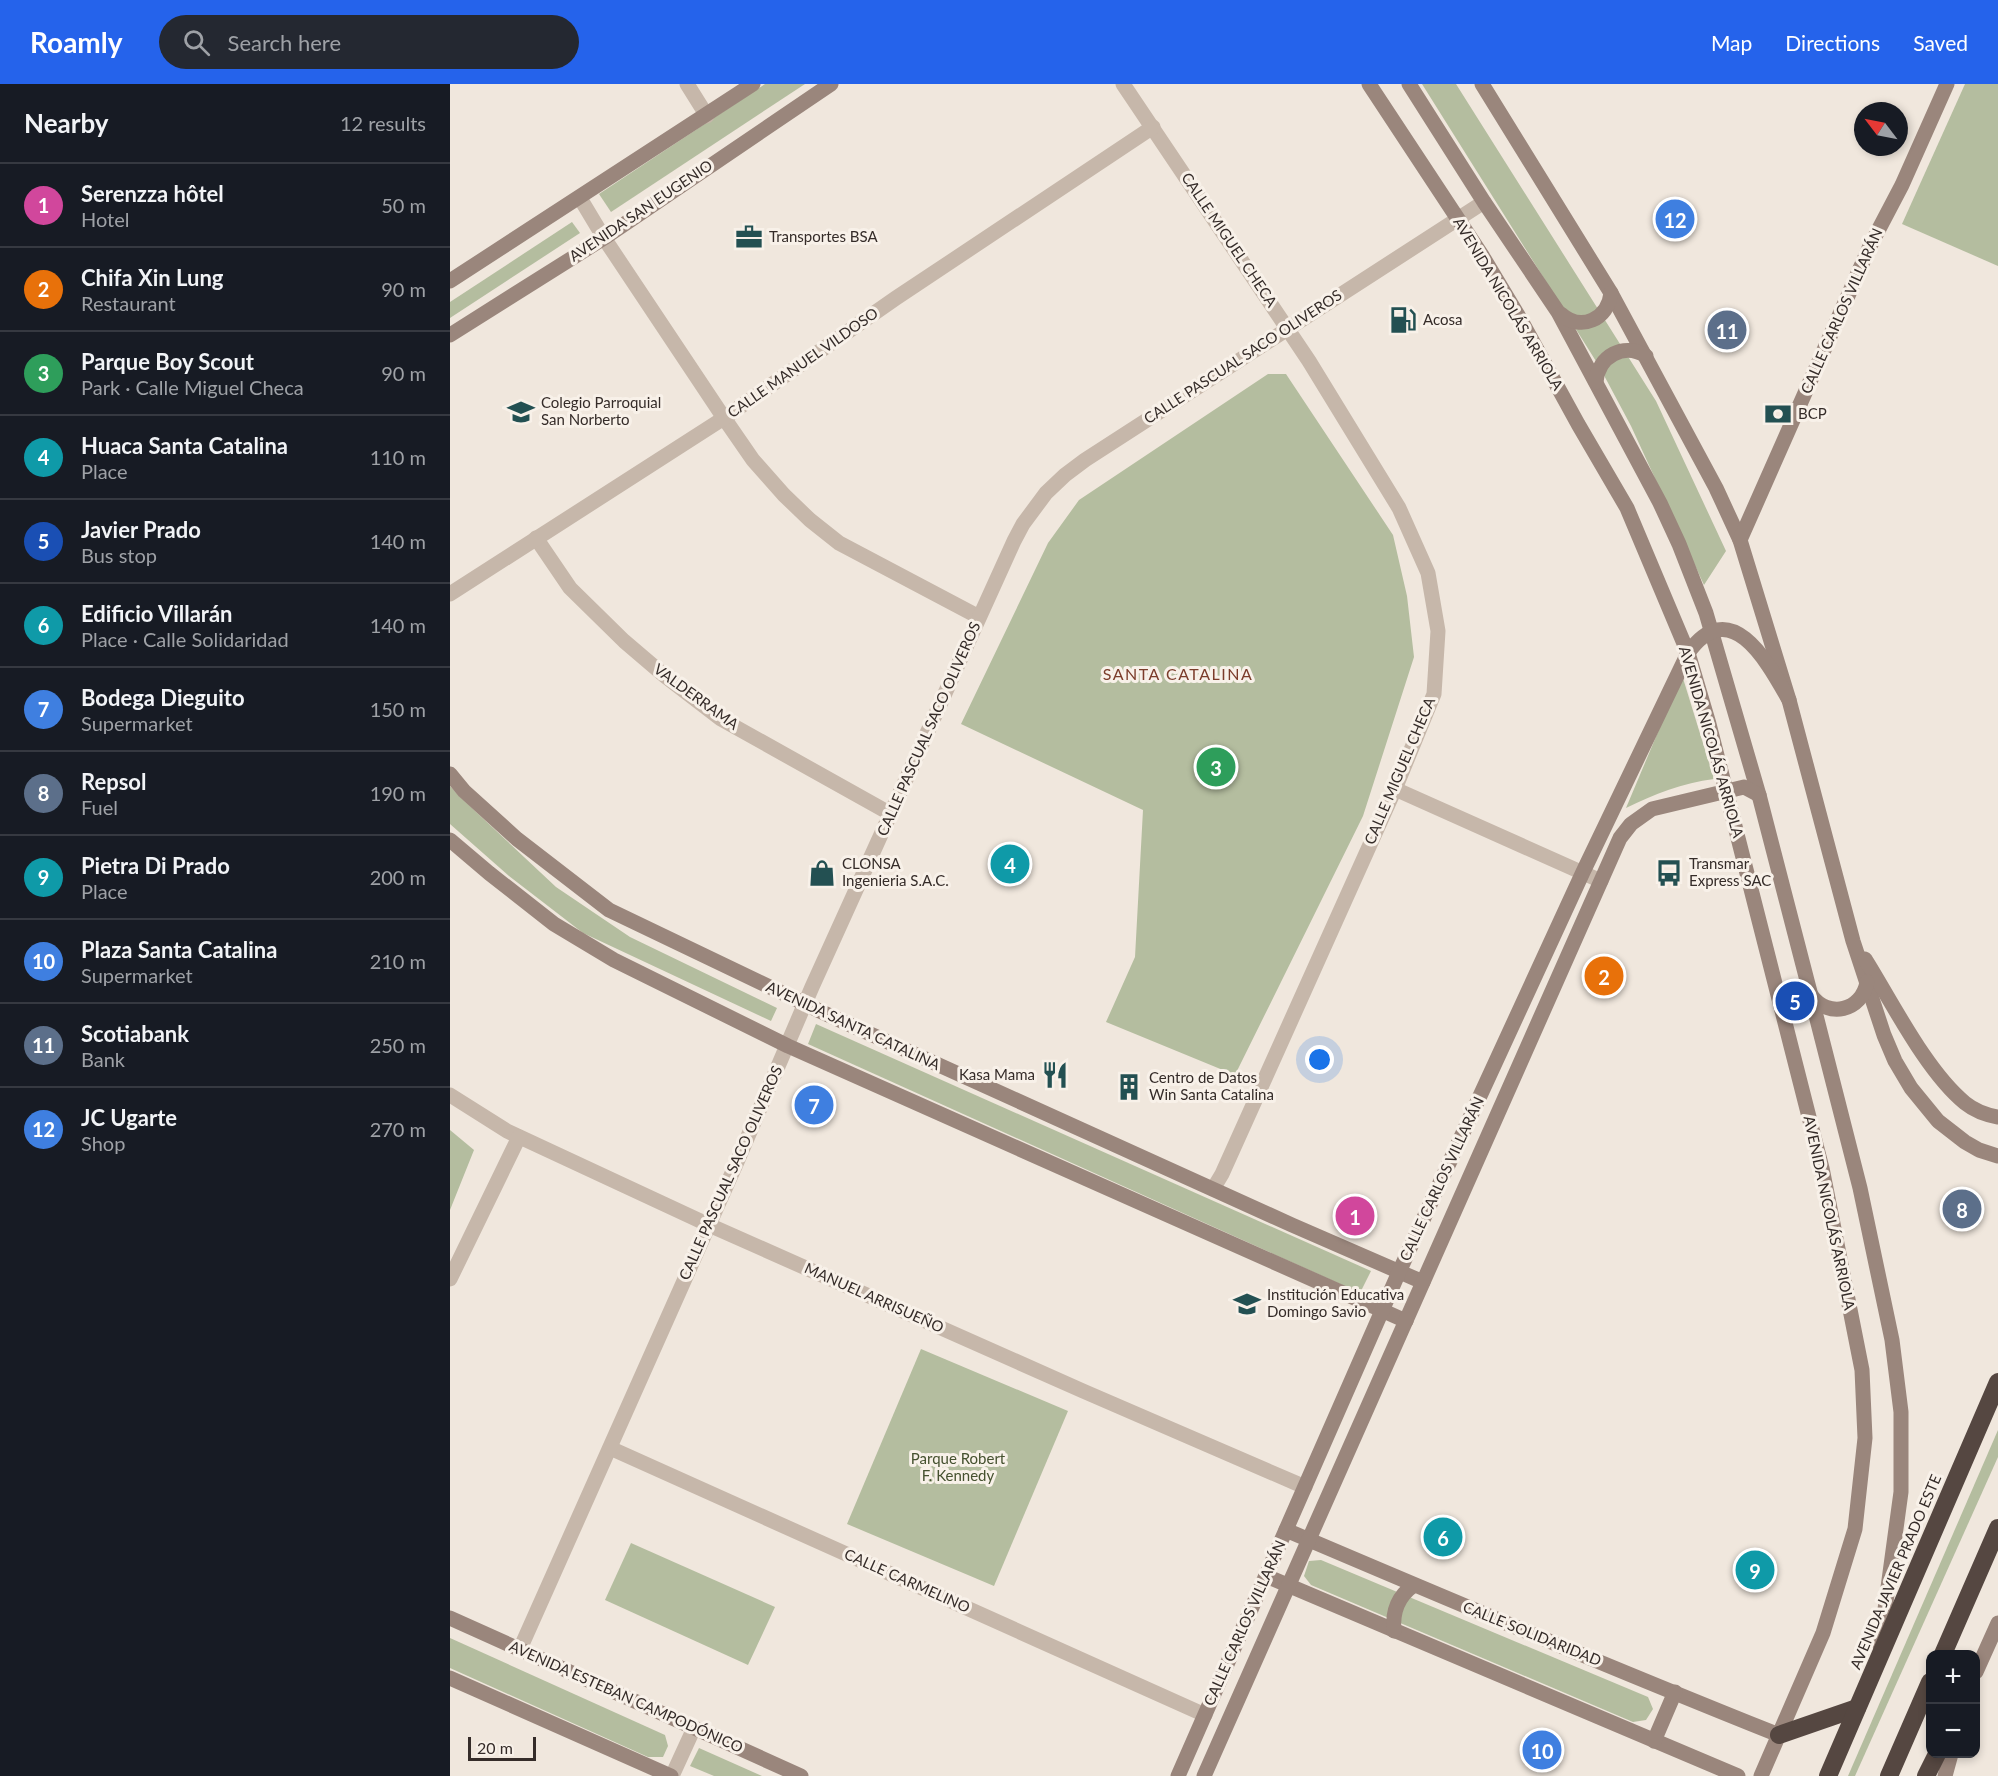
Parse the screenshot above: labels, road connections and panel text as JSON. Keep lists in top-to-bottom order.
{
  "streets": {
    "highway": ["AVENIDA JAVIER PRADO ESTE"],
    "street": [
      "AVENIDA SAN EUGENIO",
      "CALLE MIGUEL CHECA",
      "AVENIDA NICOLÁS ARRIOLA",
      "CALLE CARLOS VILLARÁN",
      "CALLE PASCUAL SACO OLIVEROS",
      "CALLE MANUEL VILDOSO",
      "VALDERRAMA",
      "AVENIDA SANTA CATALINA",
      "MANUEL ARRISUEÑO",
      "CALLE CARMELINO",
      "CALLE SOLIDARIDAD",
      "AVENIDA ESTEBAN CAMPODÓNICO"
    ]
  },
  "crossings": [
    ["CALLE MIGUEL CHECA", "CALLE PASCUAL SACO OLIVEROS"],
    ["CALLE MIGUEL CHECA", "CALLE MANUEL VILDOSO"],
    ["CALLE MIGUEL CHECA", "AVENIDA SANTA CATALINA"],
    ["AVENIDA NICOLÁS ARRIOLA", "CALLE CARLOS VILLARÁN"],
    ["AVENIDA NICOLÁS ARRIOLA", "CALLE PASCUAL SACO OLIVEROS"],
    ["AVENIDA NICOLÁS ARRIOLA", "AVENIDA JAVIER PRADO ESTE"],
    ["AVENIDA NICOLÁS ARRIOLA", "CALLE SOLIDARIDAD"],
    ["CALLE CARLOS VILLARÁN", "AVENIDA SANTA CATALINA"],
    ["CALLE CARLOS VILLARÁN", "MANUEL ARRISUEÑO"],
    ["CALLE CARLOS VILLARÁN", "CALLE CARMELINO"],
    ["CALLE CARLOS VILLARÁN", "CALLE SOLIDARIDAD"],
    ["CALLE PASCUAL SACO OLIVEROS", "VALDERRAMA"],
    ["CALLE PASCUAL SACO OLIVEROS", "AVENIDA SANTA CATALINA"],
    ["CALLE PASCUAL SACO OLIVEROS", "MANUEL ARRISUEÑO"],
    ["CALLE PASCUAL SACO OLIVEROS", "CALLE CARMELINO"],
    ["CALLE PASCUAL SACO OLIVEROS", "AVENIDA ESTEBAN CAMPODÓNICO"],
    ["CALLE MANUEL VILDOSO", "VALDERRAMA"]
  ],
  "districts": ["SANTA CATALINA"],
  "parks": ["Parque Robert F. Kennedy"],
  "places": {
    "office": ["Transportes BSA"],
    "fuel station": ["Acosa"],
    "school or university": ["Colegio Parroquial San Norberto", "Institución Educativa Domingo Savio"],
    "bank": ["BCP"],
    "shop": ["CLONSA Ingenieria S.A.C."],
    "bus stop": ["Transmar Express SAC"],
    "restaurant": ["Kasa Mama"],
    "building": ["Centro de Datos Win Santa Catalina"]
  },
  "scale_bar": "20 m",
  "north": "top left",
  "page": {
    "header": "Roamly",
    "search": "Search here",
    "nav": ["Map", "Directions", "Saved"],
    "heading": ["Nearby", "12 results"],
    "list": [
      {
        "mark": "1",
        "name": "Serenzza hôtel",
        "note": "Hotel",
        "value": "50 m"
      },
      {
        "mark": "2",
        "name": "Chifa Xin Lung",
        "note": "Restaurant",
        "value": "90 m"
      },
      {
        "mark": "3",
        "name": "Parque Boy Scout",
        "note": "Park · Calle Miguel Checa",
        "value": "90 m"
      },
      {
        "mark": "4",
        "name": "Huaca Santa Catalina",
        "note": "Place",
        "value": "110 m"
      },
      {
        "mark": "5",
        "name": "Javier Prado",
        "note": "Bus stop",
        "value": "140 m"
      },
      {
        "mark": "6",
        "name": "Edificio Villarán",
        "note": "Place · Calle Solidaridad",
        "value": "140 m"
      },
      {
        "mark": "7",
        "name": "Bodega Dieguito",
        "note": "Supermarket",
        "value": "150 m"
      },
      {
        "mark": "8",
        "name": "Repsol",
        "note": "Fuel",
        "value": "190 m"
      },
      {
        "mark": "9",
        "name": "Pietra Di Prado",
        "note": "Place",
        "value": "200 m"
      },
      {
        "mark": "10",
        "name": "Plaza Santa Catalina",
        "note": "Supermarket",
        "value": "210 m"
      },
      {
        "mark": "11",
        "name": "Scotiabank",
        "note": "Bank",
        "value": "250 m"
      },
      {
        "mark": "12",
        "name": "JC Ugarte",
        "note": "Shop",
        "value": "270 m"
      }
    ],
    "pins": [
      "12",
      "11",
      "3",
      "4",
      "2",
      "5",
      "7",
      "8",
      "1",
      "6",
      "9",
      "10"
    ],
    "map_buttons": ["+", "−"],
    "scale": "20 m"
  }
}
